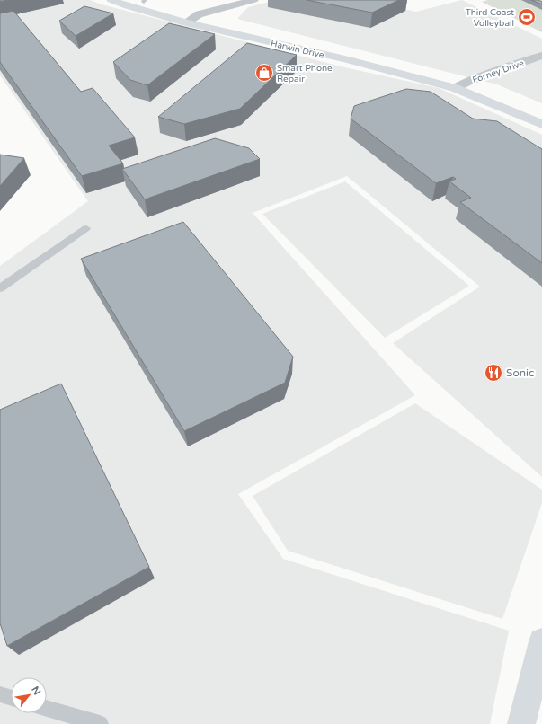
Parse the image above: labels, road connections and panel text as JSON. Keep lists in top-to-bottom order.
{
  "streets": {
    "main road": ["Harwin Drive"],
    "street": ["Forney Drive"]
  },
  "crossings": [
    ["Harwin Drive", "Forney Drive"]
  ],
  "places": {
    "sports": ["Third Coast Volleyball"],
    "shop": ["Smart Phone Repair"],
    "restaurant": ["Sonic"]
  },
  "north": "top right"
}
